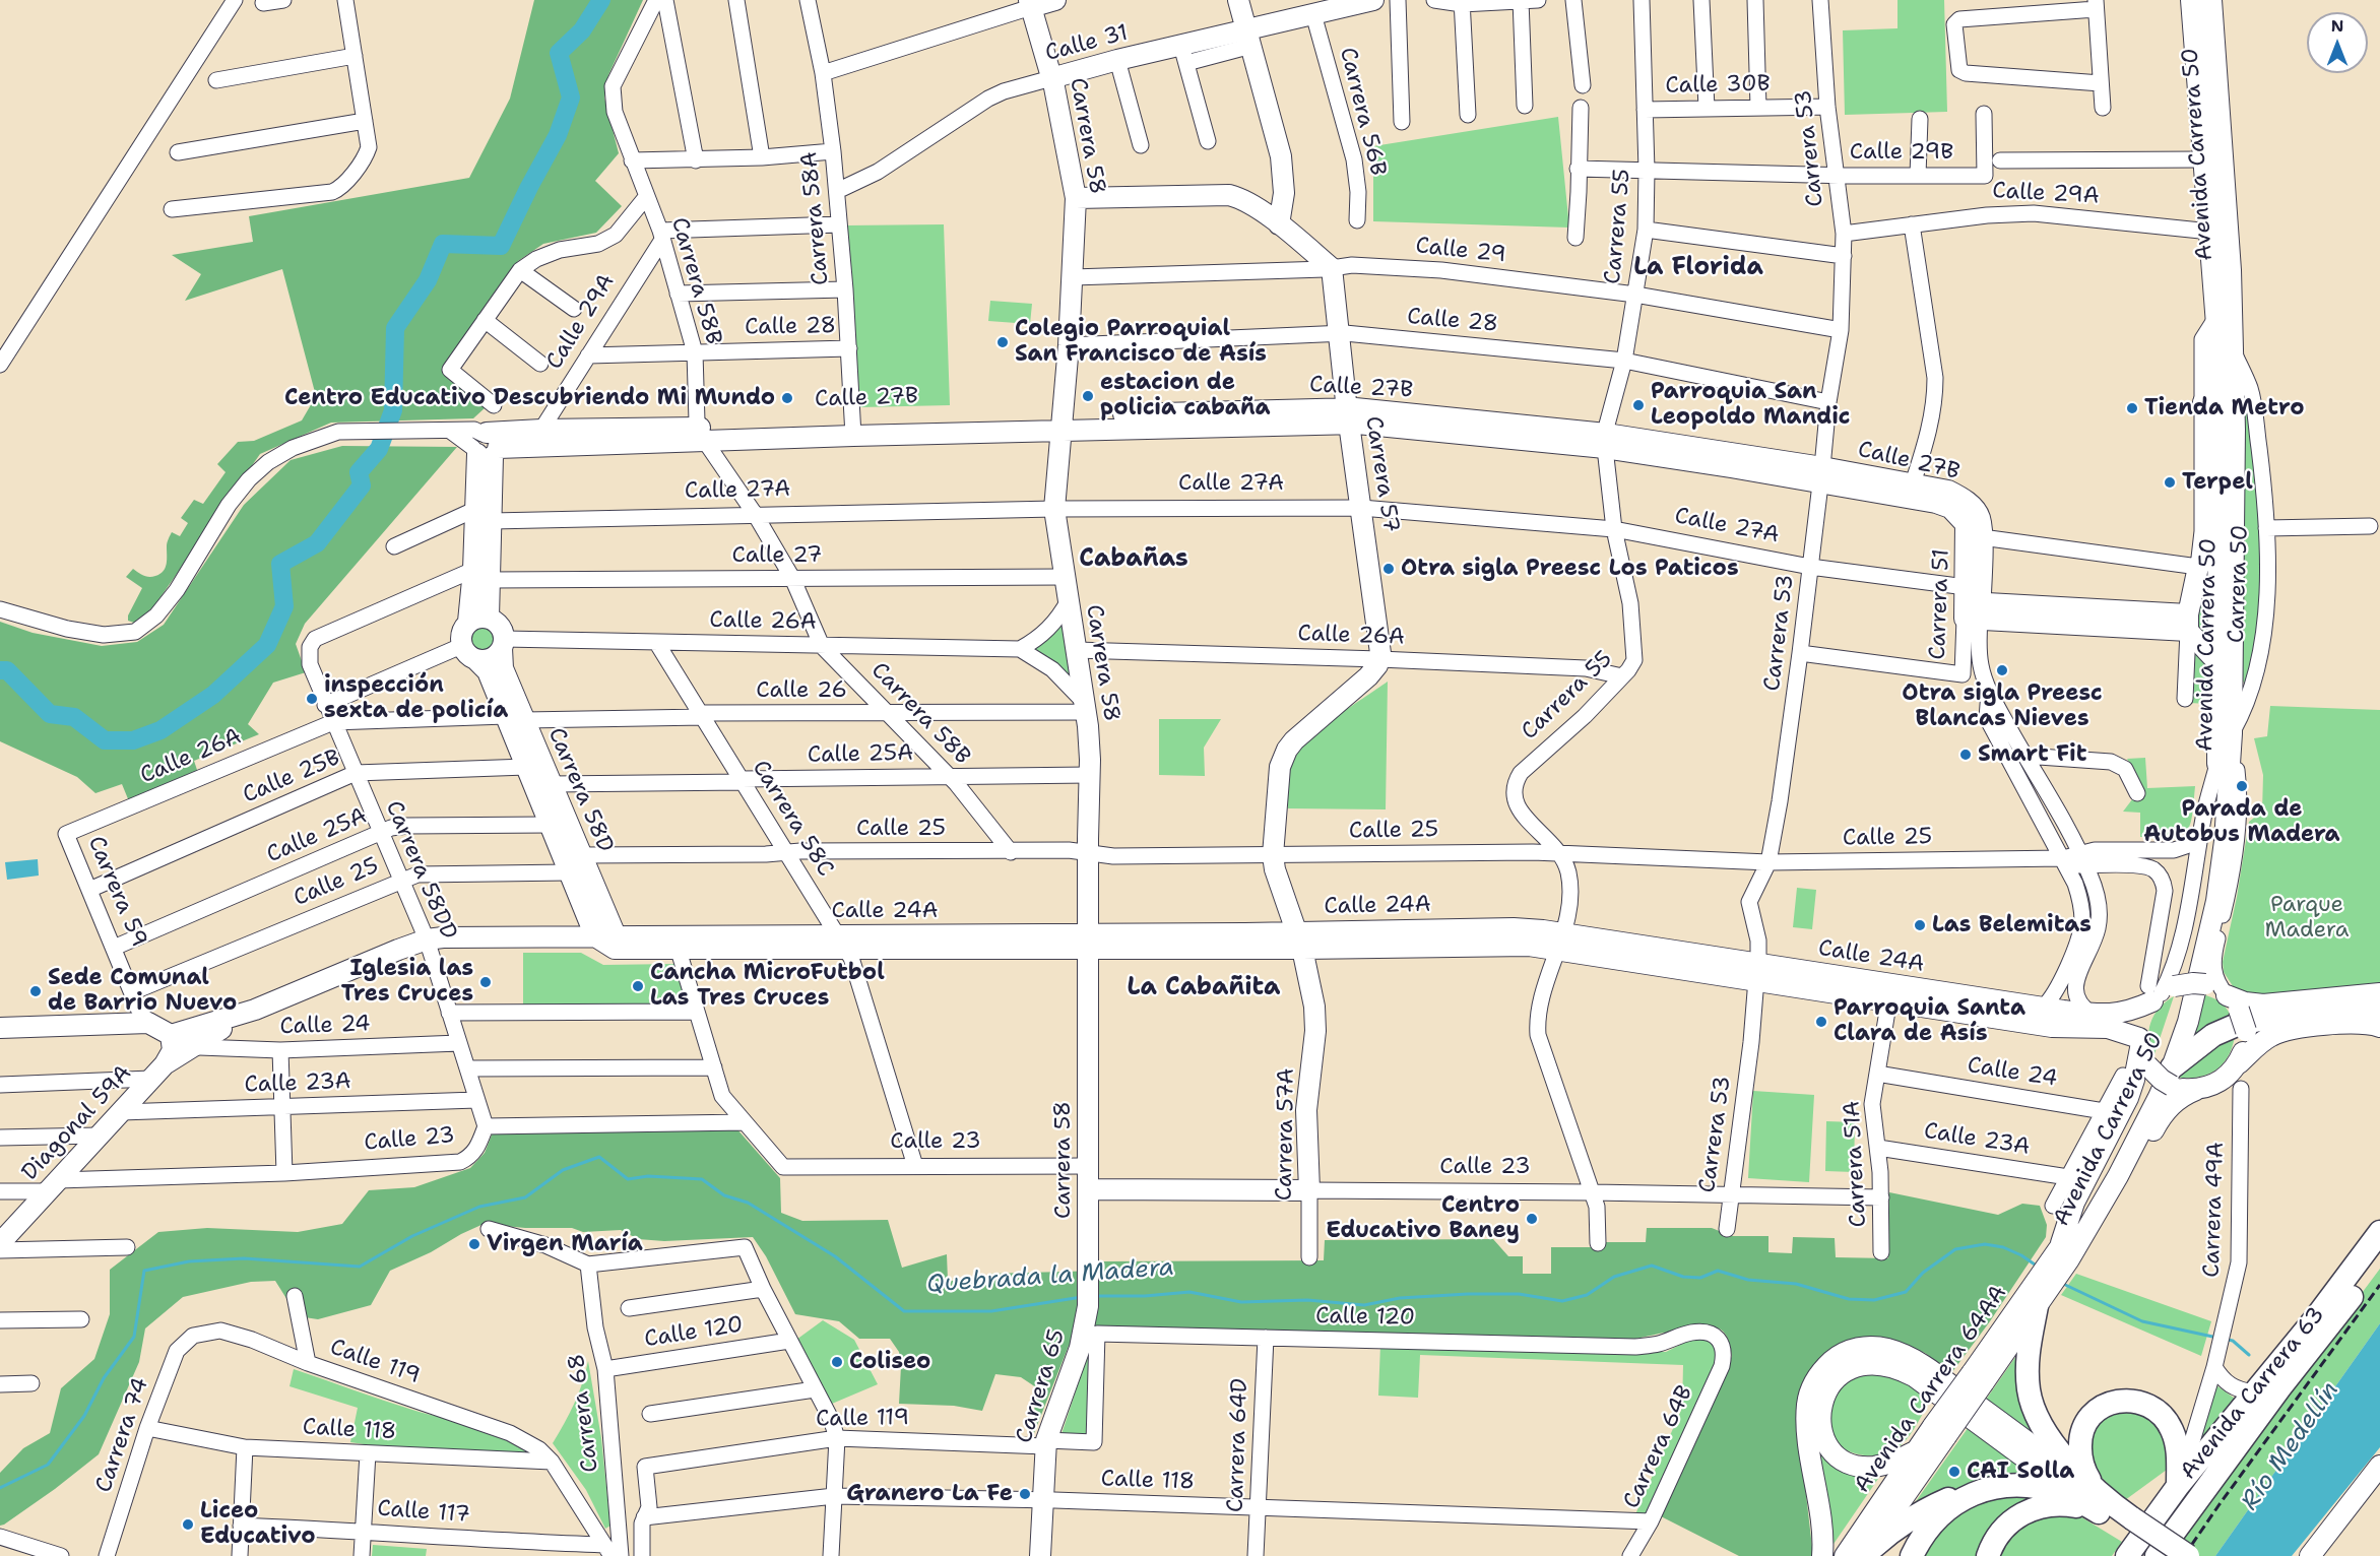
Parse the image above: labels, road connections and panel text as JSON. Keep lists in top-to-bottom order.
{
  "streets": {
    "highway": ["Avenida Carrera 63"],
    "main road": [
      "Calle 31",
      "Carrera 58",
      "Avenida Carrera 50",
      "Calle 27B",
      "Carrera 57",
      "Calle 27A",
      "Carrera 50",
      "Carrera 51",
      "Carrera 58D",
      "Calle 24A",
      "Diagonal 59A",
      "Carrera 57A",
      "Calle 23",
      "Carrera 65",
      "Avenida Carrera 64AA"
    ],
    "street": [
      "Calle 30B",
      "Carrera 56B",
      "Carrera 53",
      "Calle 29B",
      "Calle 29A",
      "Carrera 58A",
      "Carrera 55",
      "Calle 29",
      "Carrera 58B",
      "Calle 28",
      "Calle 27",
      "Calle 26A",
      "Calle 26",
      "Calle 25A",
      "Calle 25B",
      "Carrera 58C",
      "Calle 25",
      "Carrera 58DD",
      "Carrera 59",
      "Calle 24",
      "Calle 23A",
      "Carrera 51A",
      "Carrera 49A",
      "Calle 120",
      "Calle 119",
      "Carrera 68",
      "Calle 118",
      "Carrera 74",
      "Carrera 64D",
      "Carrera 64B",
      "Calle 117"
    ]
  },
  "crossings": [
    ["Calle 31", "Carrera 56B"],
    ["Calle 31", "Carrera 58"],
    ["Calle 31", "Carrera 58A"],
    ["Calle 30B", "Carrera 53"],
    ["Calle 30B", "Carrera 55"],
    ["Carrera 58", "Calle 29"],
    ["Carrera 58", "Calle 28"],
    ["Carrera 58", "Calle 27B"],
    ["Carrera 58", "Calle 27A"],
    ["Carrera 58", "Calle 27"],
    ["Carrera 58", "Calle 26A"],
    ["Carrera 58", "Calle 26"],
    ["Carrera 58", "Calle 25A"],
    ["Carrera 58", "Calle 25"],
    ["Carrera 58", "Calle 24A"],
    ["Carrera 58", "Calle 23"],
    ["Carrera 58", "Carrera 65"],
    ["Carrera 53", "Calle 29B"],
    ["Carrera 53", "Calle 29A"],
    ["Carrera 53", "Calle 29"],
    ["Carrera 53", "Calle 28"],
    ["Carrera 53", "Calle 27B"],
    ["Carrera 53", "Calle 27A"],
    ["Carrera 53", "Carrera 51"],
    ["Carrera 53", "Calle 25"],
    ["Carrera 53", "Calle 24A"],
    ["Carrera 53", "Calle 23"],
    ["Calle 29B", "Carrera 55"],
    ["Avenida Carrera 50", "Calle 29A"],
    ["Avenida Carrera 50", "Carrera 50"],
    ["Avenida Carrera 50", "Avenida Carrera 64AA"],
    ["Calle 29A", "Carrera 58B"],
    ["Calle 29A", "Calle 28"],
    ["Calle 29A", "Calle 27B"],
    ["Carrera 58A", "Calle 28"],
    ["Carrera 58A", "Calle 27B"],
    ["Carrera 55", "Calle 29"],
    ["Carrera 55", "Calle 28"],
    ["Carrera 55", "Calle 27B"],
    ["Carrera 55", "Calle 27A"],
    ["Carrera 55", "Calle 26A"],
    ["Carrera 55", "Calle 25"],
    ["Carrera 55", "Calle 24A"],
    ["Carrera 55", "Calle 23"],
    ["Calle 29", "Carrera 57"],
    ["Carrera 58B", "Calle 28"],
    ["Carrera 58B", "Calle 27B"],
    ["Carrera 58B", "Calle 27A"],
    ["Carrera 58B", "Calle 27"],
    ["Carrera 58B", "Calle 26A"],
    ["Carrera 58B", "Calle 26"],
    ["Carrera 58B", "Calle 25A"],
    ["Carrera 58B", "Calle 25"],
    ["Calle 28", "Carrera 57"],
    ["Calle 27B", "Carrera 57"],
    ["Calle 27B", "Carrera 51"],
    ["Carrera 57", "Calle 27A"],
    ["Carrera 57", "Calle 26A"],
    ["Carrera 57", "Carrera 57A"],
    ["Calle 27A", "Carrera 50"],
    ["Calle 27A", "Carrera 51"],
    ["Calle 27", "Carrera 58DD"],
    ["Carrera 51", "Calle 25"],
    ["Carrera 51", "Calle 24A"],
    ["Calle 26A", "Calle 26"],
    ["Calle 26A", "Carrera 58D"],
    ["Calle 26A", "Carrera 58C"],
    ["Calle 26A", "Carrera 58DD"],
    ["Calle 26A", "Carrera 59"],
    ["Calle 26A", "Carrera 57A"],
    ["Calle 26", "Carrera 58D"],
    ["Calle 26", "Carrera 58C"],
    ["Calle 26", "Carrera 58DD"],
    ["Calle 25A", "Carrera 58D"],
    ["Calle 25A", "Carrera 58C"],
    ["Calle 25A", "Carrera 58DD"],
    ["Calle 25A", "Carrera 59"],
    ["Calle 25B", "Carrera 58D"],
    ["Calle 25B", "Carrera 58DD"],
    ["Calle 25B", "Carrera 59"],
    ["Carrera 58D", "Calle 25"],
    ["Carrera 58D", "Calle 24A"],
    ["Carrera 58C", "Calle 25"],
    ["Carrera 58C", "Calle 24A"],
    ["Carrera 58C", "Calle 23"],
    ["Calle 25", "Carrera 58DD"],
    ["Calle 25", "Carrera 59"],
    ["Calle 25", "Calle 24A"],
    ["Calle 25", "Carrera 57A"],
    ["Carrera 58DD", "Calle 24A"],
    ["Carrera 58DD", "Calle 24"],
    ["Carrera 58DD", "Calle 23A"],
    ["Carrera 58DD", "Calle 23"],
    ["Calle 24A", "Calle 24"],
    ["Calle 24A", "Diagonal 59A"],
    ["Calle 24A", "Carrera 57A"],
    ["Calle 24A", "Carrera 51A"],
    ["Calle 24", "Diagonal 59A"],
    ["Calle 24", "Carrera 51A"],
    ["Calle 23A", "Diagonal 59A"],
    ["Calle 23A", "Carrera 51A"],
    ["Diagonal 59A", "Calle 23"],
    ["Carrera 57A", "Calle 23"],
    ["Calle 23", "Carrera 51A"],
    ["Carrera 49A", "Avenida Carrera 63"],
    ["Calle 120", "Calle 119"],
    ["Calle 120", "Carrera 68"],
    ["Calle 120", "Carrera 64D"],
    ["Calle 120", "Carrera 64B"],
    ["Calle 119", "Carrera 65"],
    ["Calle 119", "Calle 118"],
    ["Calle 119", "Carrera 74"],
    ["Calle 119", "Calle 117"],
    ["Carrera 65", "Calle 118"],
    ["Calle 118", "Carrera 74"],
    ["Calle 118", "Carrera 64D"],
    ["Calle 118", "Carrera 64B"]
  ],
  "districts": ["La Florida", "Cabañas", "La Cabañita"],
  "water": ["Quebrada la Madera", "Río Medellín"],
  "parks": ["Parque Madera"],
  "places": [
    "Colegio Parroquial San Francisco de Asís",
    "estacion de policia cabaña",
    "Centro Educativo Descubriendo Mi Mundo",
    "Parroquia San Leopoldo Mandic",
    "Tienda Metro",
    "Terpel",
    "Otra sigla Preesc Los Paticos",
    "Otra sigla Preesc Blancas Nieves",
    "inspección sexta de policía",
    "Smart Fit",
    "Parada de Autobus Madera",
    "Las Belemitas",
    "Iglesia las Tres Cruces",
    "Cancha MicroFutbol Las Tres Cruces",
    "Sede Comunal de Barrio Nuevo",
    "Parroquia Santa Clara de Asís",
    "Centro Educativo Baney",
    "Virgen María",
    "Coliseo",
    "CAI Solla",
    "Granero La Fe",
    "Liceo Educativo"
  ],
  "north": "top"
}
